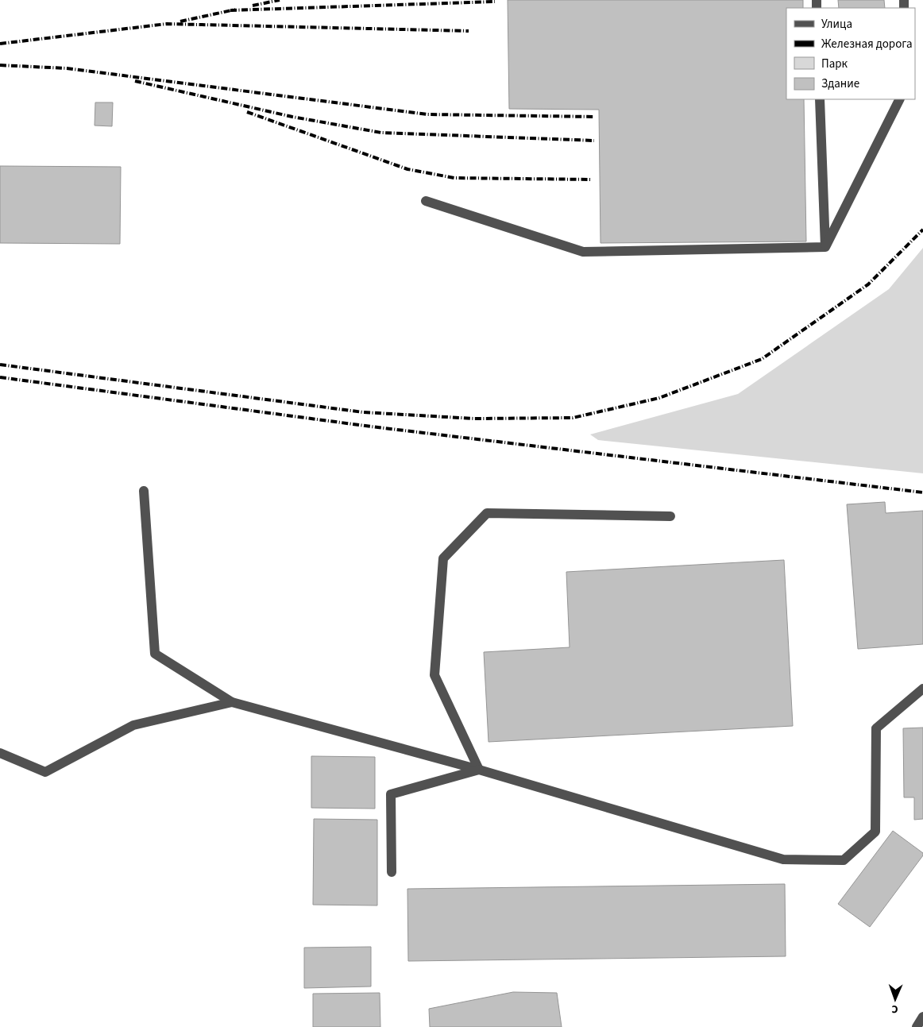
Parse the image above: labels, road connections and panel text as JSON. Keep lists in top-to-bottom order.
{
  "legend": [
    "Улица",
    "Железная дорога",
    "Парк",
    "Здание"
  ],
  "north": "bottom"
}
